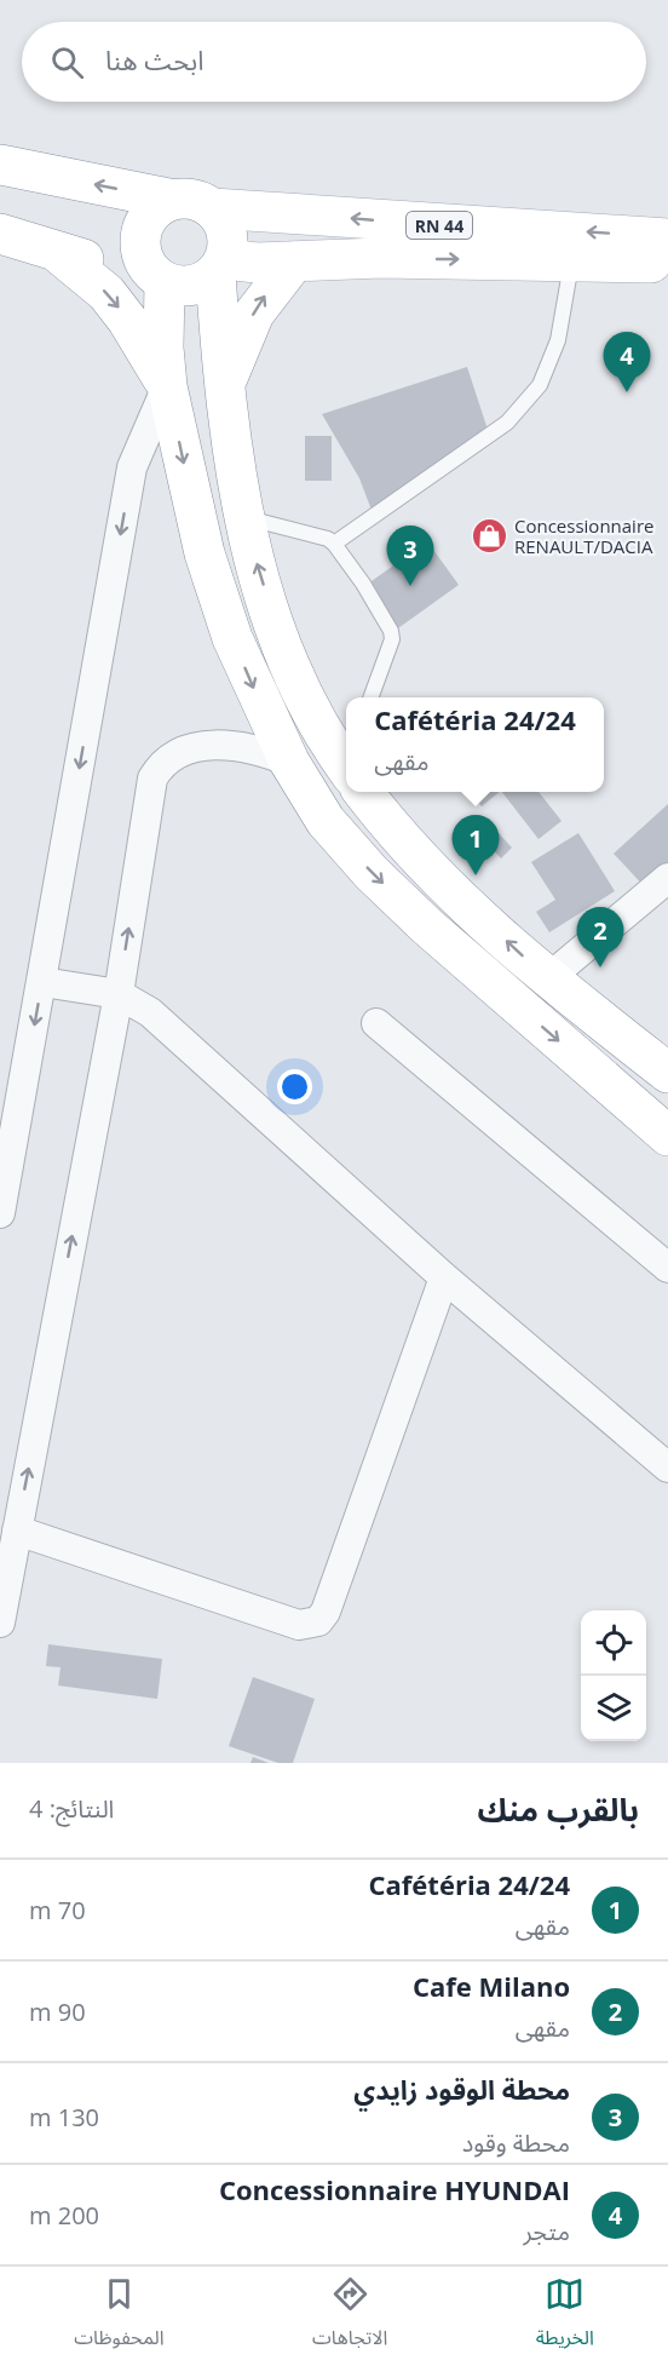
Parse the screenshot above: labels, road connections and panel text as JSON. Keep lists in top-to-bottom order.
{
  "streets": {
    "main road": ["RN 44"]
  },
  "places": {
    "shop": ["Concessionnaire RENAULT/DACIA"]
  },
  "page": {
    "search": "ابحث هنا",
    "pins": [
      "4",
      "3",
      "1",
      "2"
    ],
    "popup": ["Cafétéria 24/24", "مقهى"],
    "heading": ["بالقرب منك", "النتائج: 4"],
    "list": [
      {
        "mark": "1",
        "name": "Cafétéria 24/24",
        "note": "مقهى",
        "value": "70 m"
      },
      {
        "mark": "2",
        "name": "Cafe Milano",
        "note": "مقهى",
        "value": "90 m"
      },
      {
        "mark": "3",
        "name": "محطة الوقود زايدي",
        "note": "محطة وقود",
        "value": "130 m"
      },
      {
        "mark": "4",
        "name": "Concessionnaire HYUNDAI",
        "note": "متجر",
        "value": "200 m"
      }
    ],
    "nav": ["الخريطة", "الاتجاهات", "المحفوظات"]
  }
}
